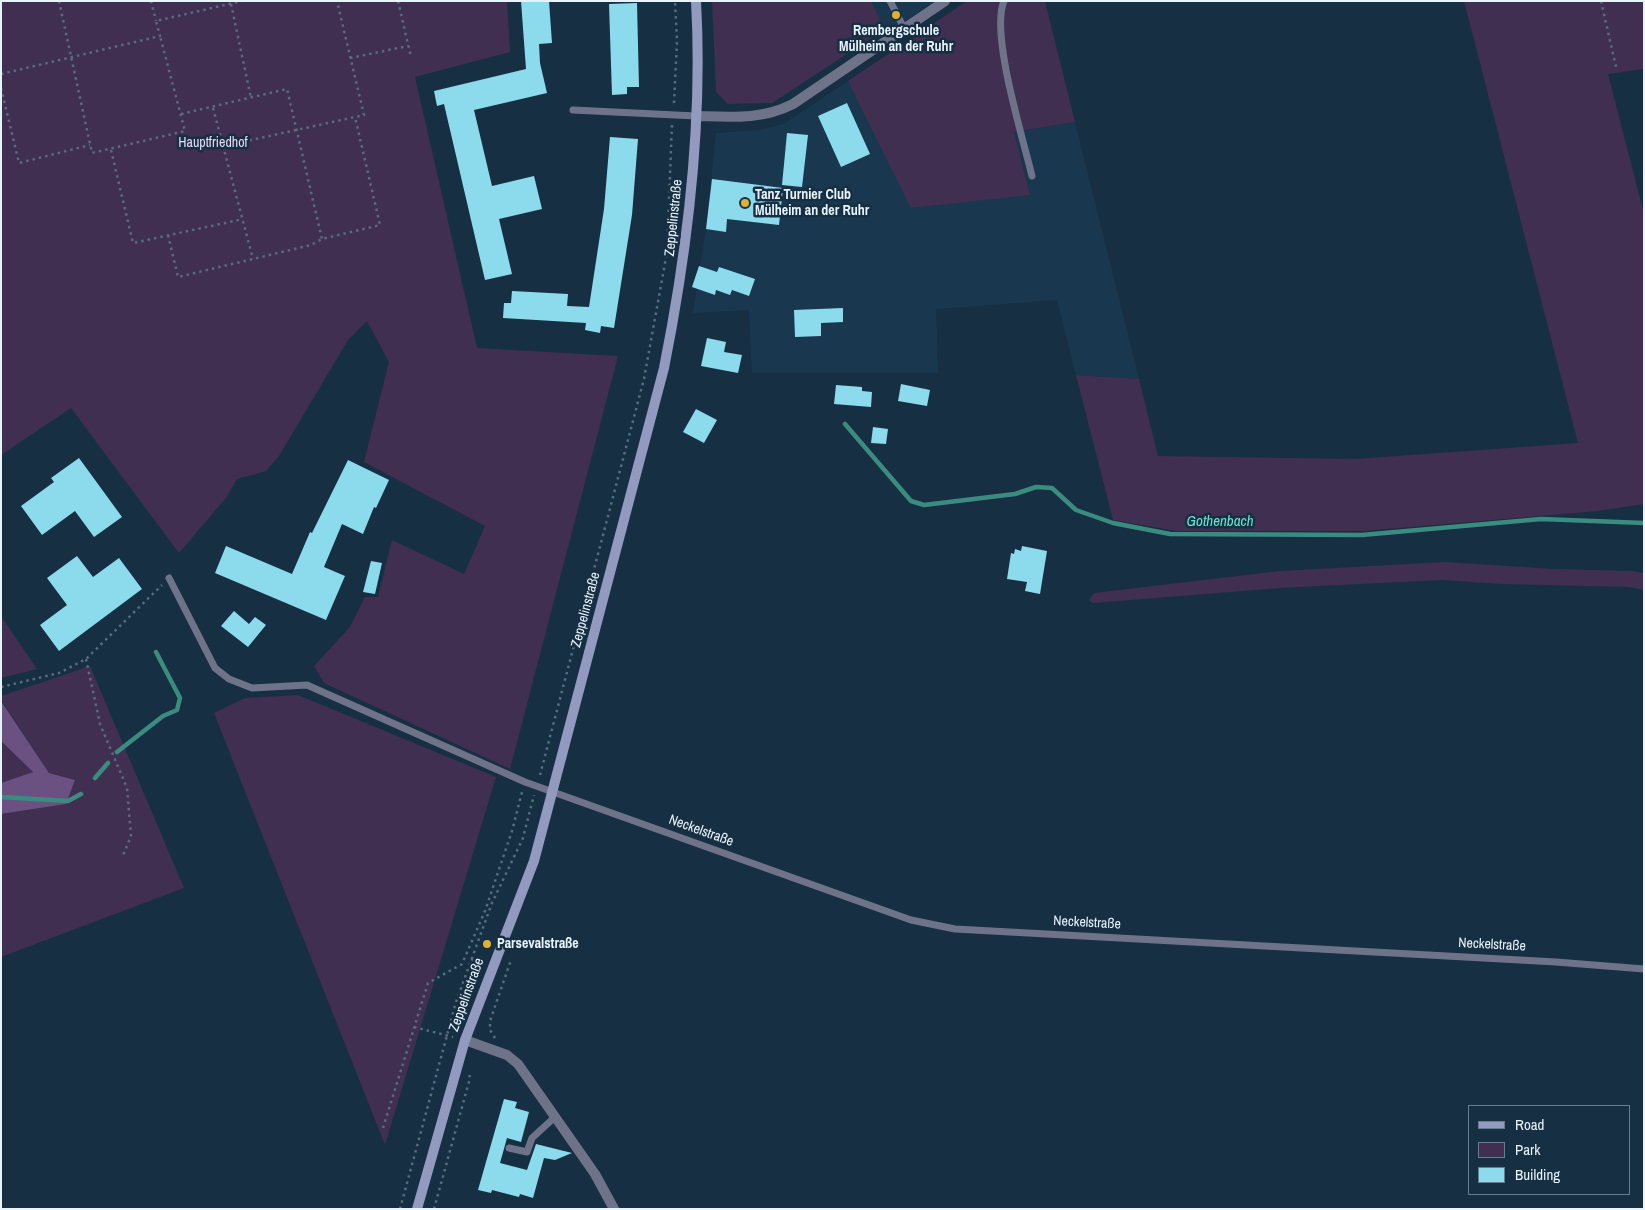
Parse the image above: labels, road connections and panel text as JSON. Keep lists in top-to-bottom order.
{
  "streets": {
    "main road": ["Zeppelinstraße"],
    "lane": ["Neckelstraße"]
  },
  "crossings": [
    ["Zeppelinstraße", "Neckelstraße"]
  ],
  "water": ["Gothenbach"],
  "parks": ["Hauptfriedhof"],
  "places": ["Rembergschule Mülheim an der Ruhr", "Tanz Turnier Club Mülheim an der Ruhr", "Parsevalstraße"],
  "legend": ["Road", "Park", "Building"]
}
